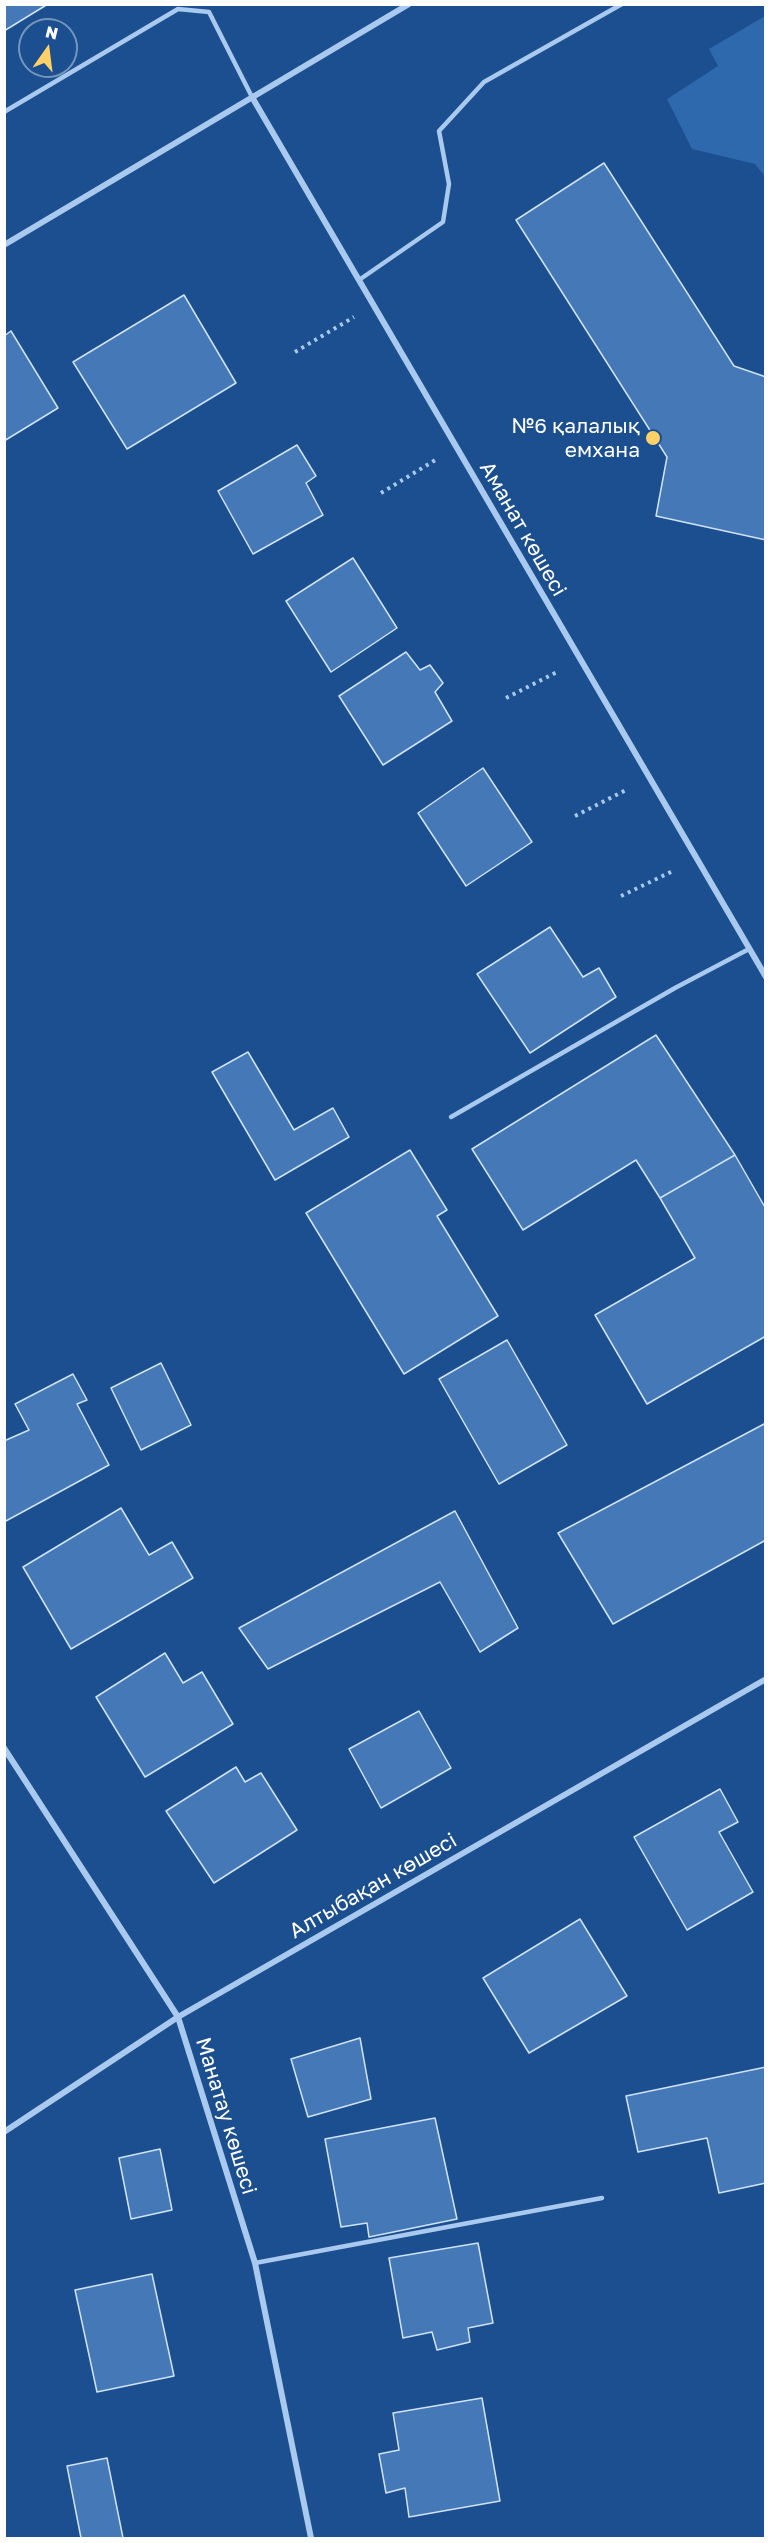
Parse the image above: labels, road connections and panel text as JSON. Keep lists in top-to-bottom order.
{
  "streets": {
    "street": ["Аманат көшесі", "Алтыбақан көшесі", "Манатау көшесі"]
  },
  "crossings": [
    ["Алтыбақан көшесі", "Манатау көшесі"]
  ],
  "places": ["№6 қалалық емхана"],
  "north": "top"
}
